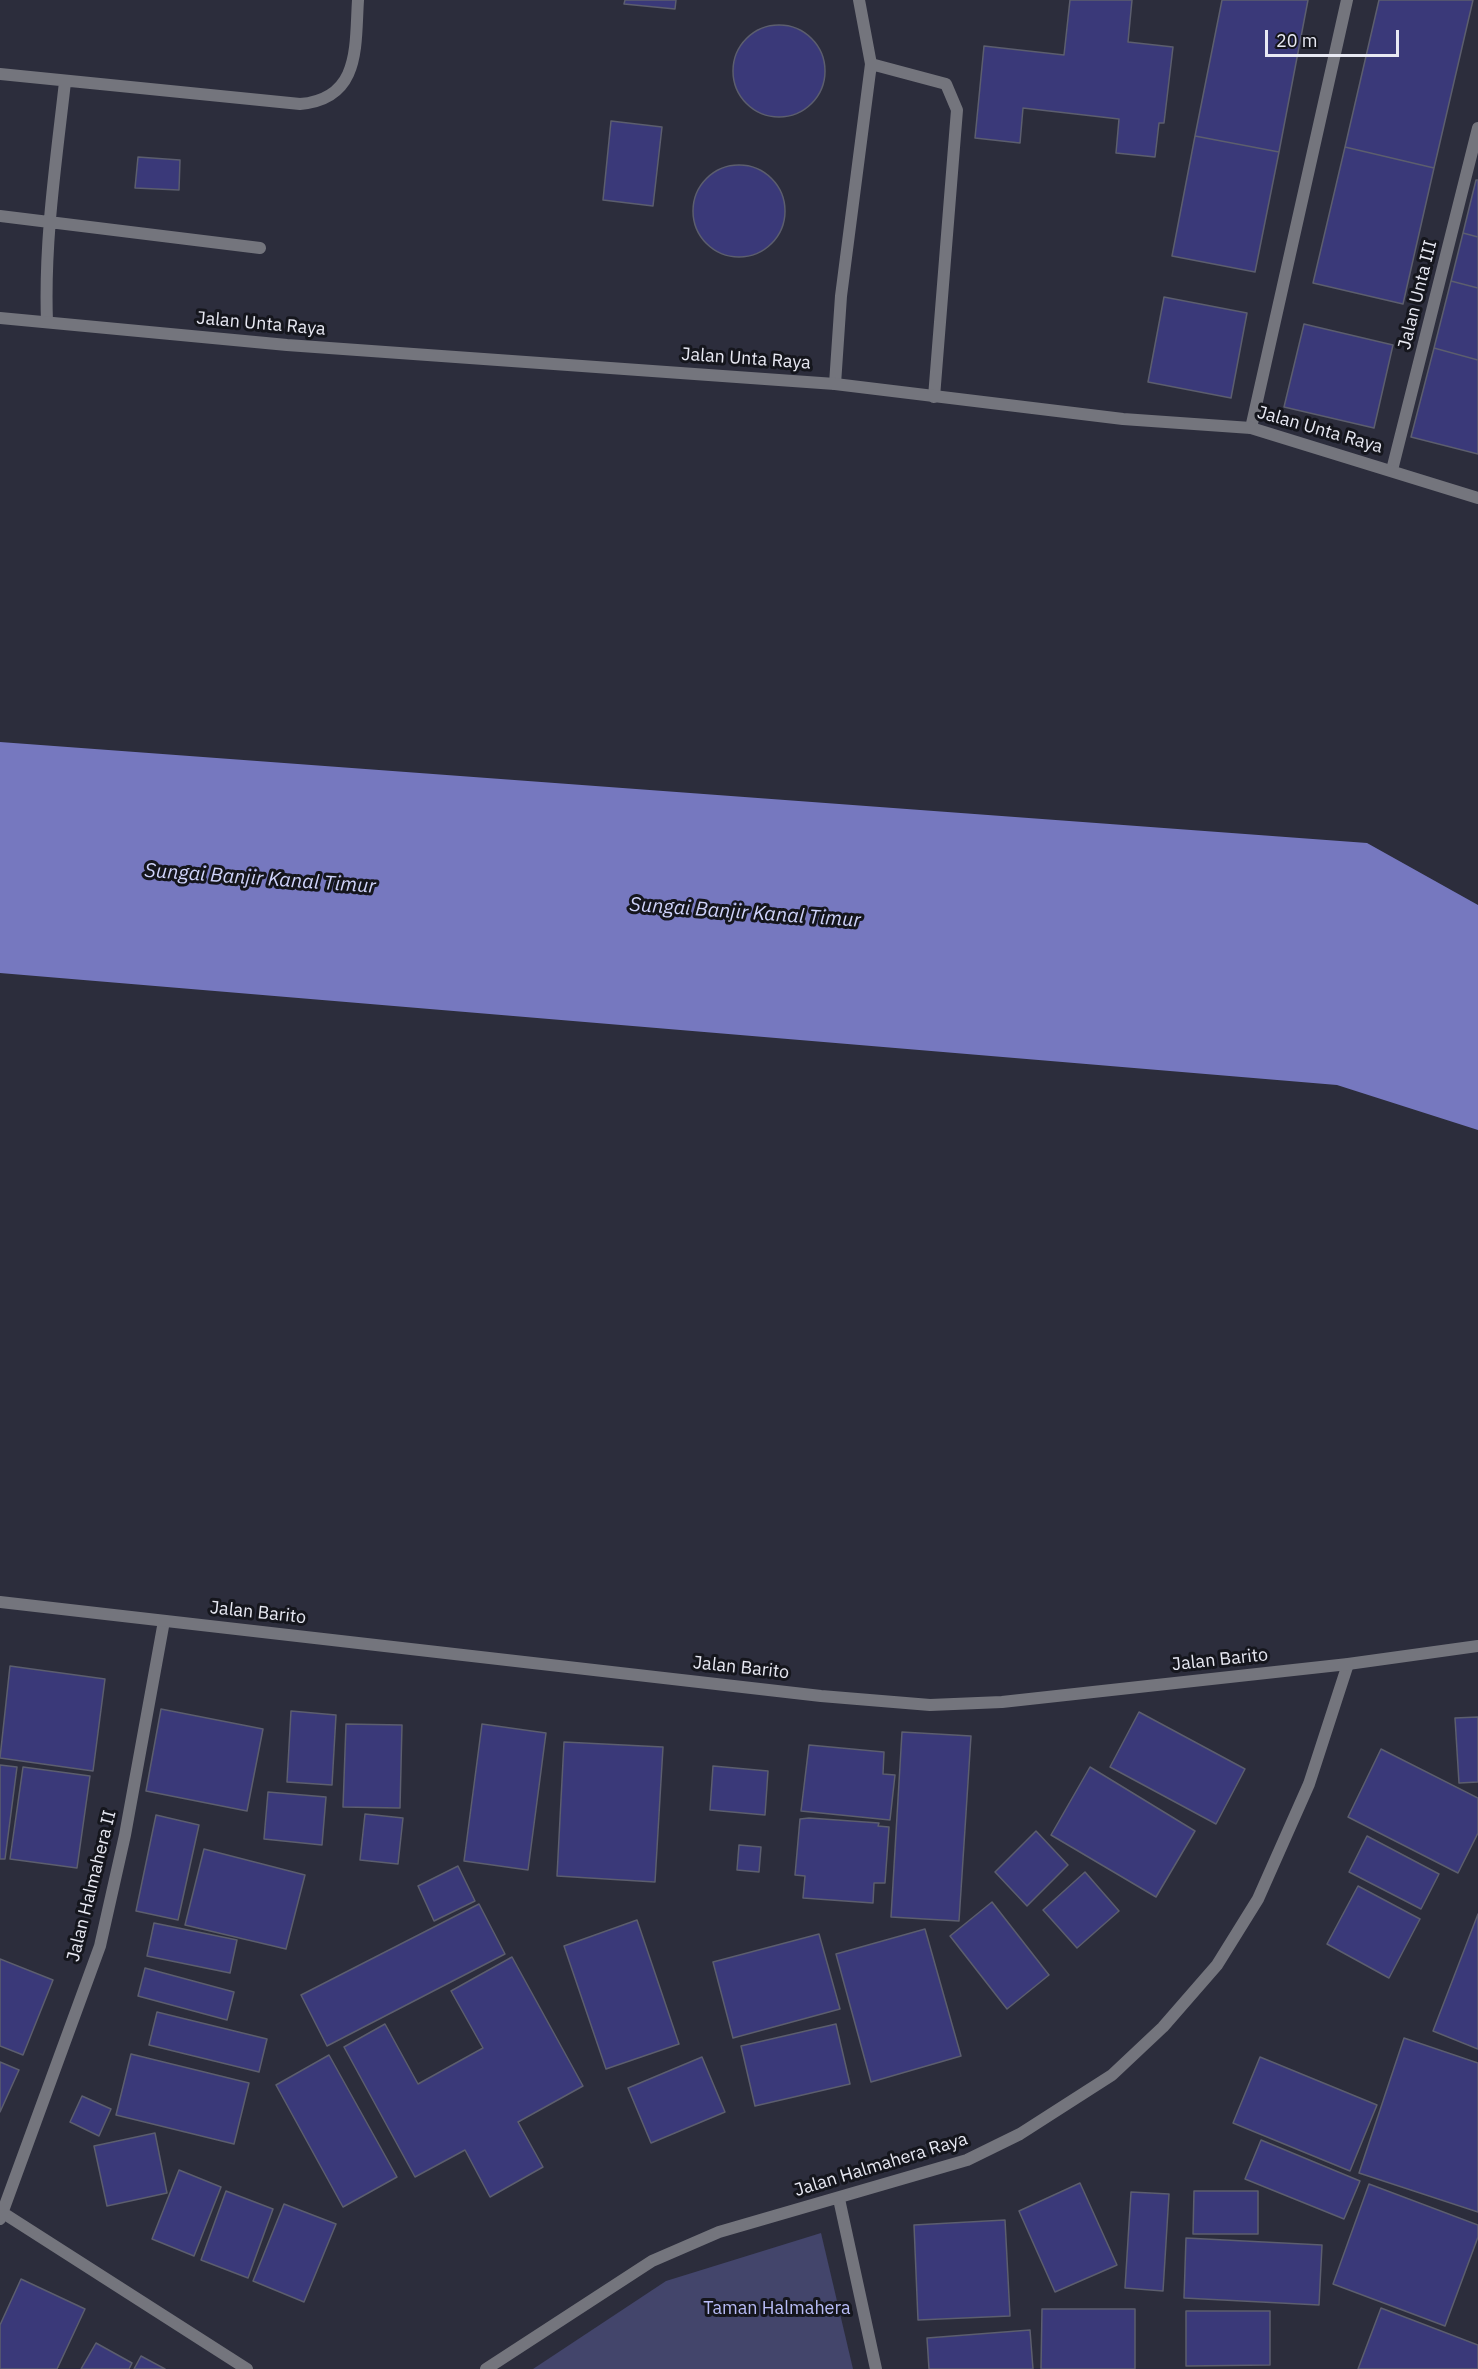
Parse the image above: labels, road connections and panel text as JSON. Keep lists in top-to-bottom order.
{
  "streets": {
    "street": [
      "Jalan Unta III",
      "Jalan Unta Raya",
      "Jalan Barito",
      "Jalan Halmahera II",
      "Jalan Halmahera Raya"
    ]
  },
  "crossings": [
    ["Jalan Unta III", "Jalan Unta Raya"],
    ["Jalan Barito", "Jalan Halmahera II"],
    ["Jalan Barito", "Jalan Halmahera Raya"]
  ],
  "water": ["Sungai Banjir Kanal Timur"],
  "parks": ["Taman Halmahera"],
  "scale_bar": "20 m"
}
